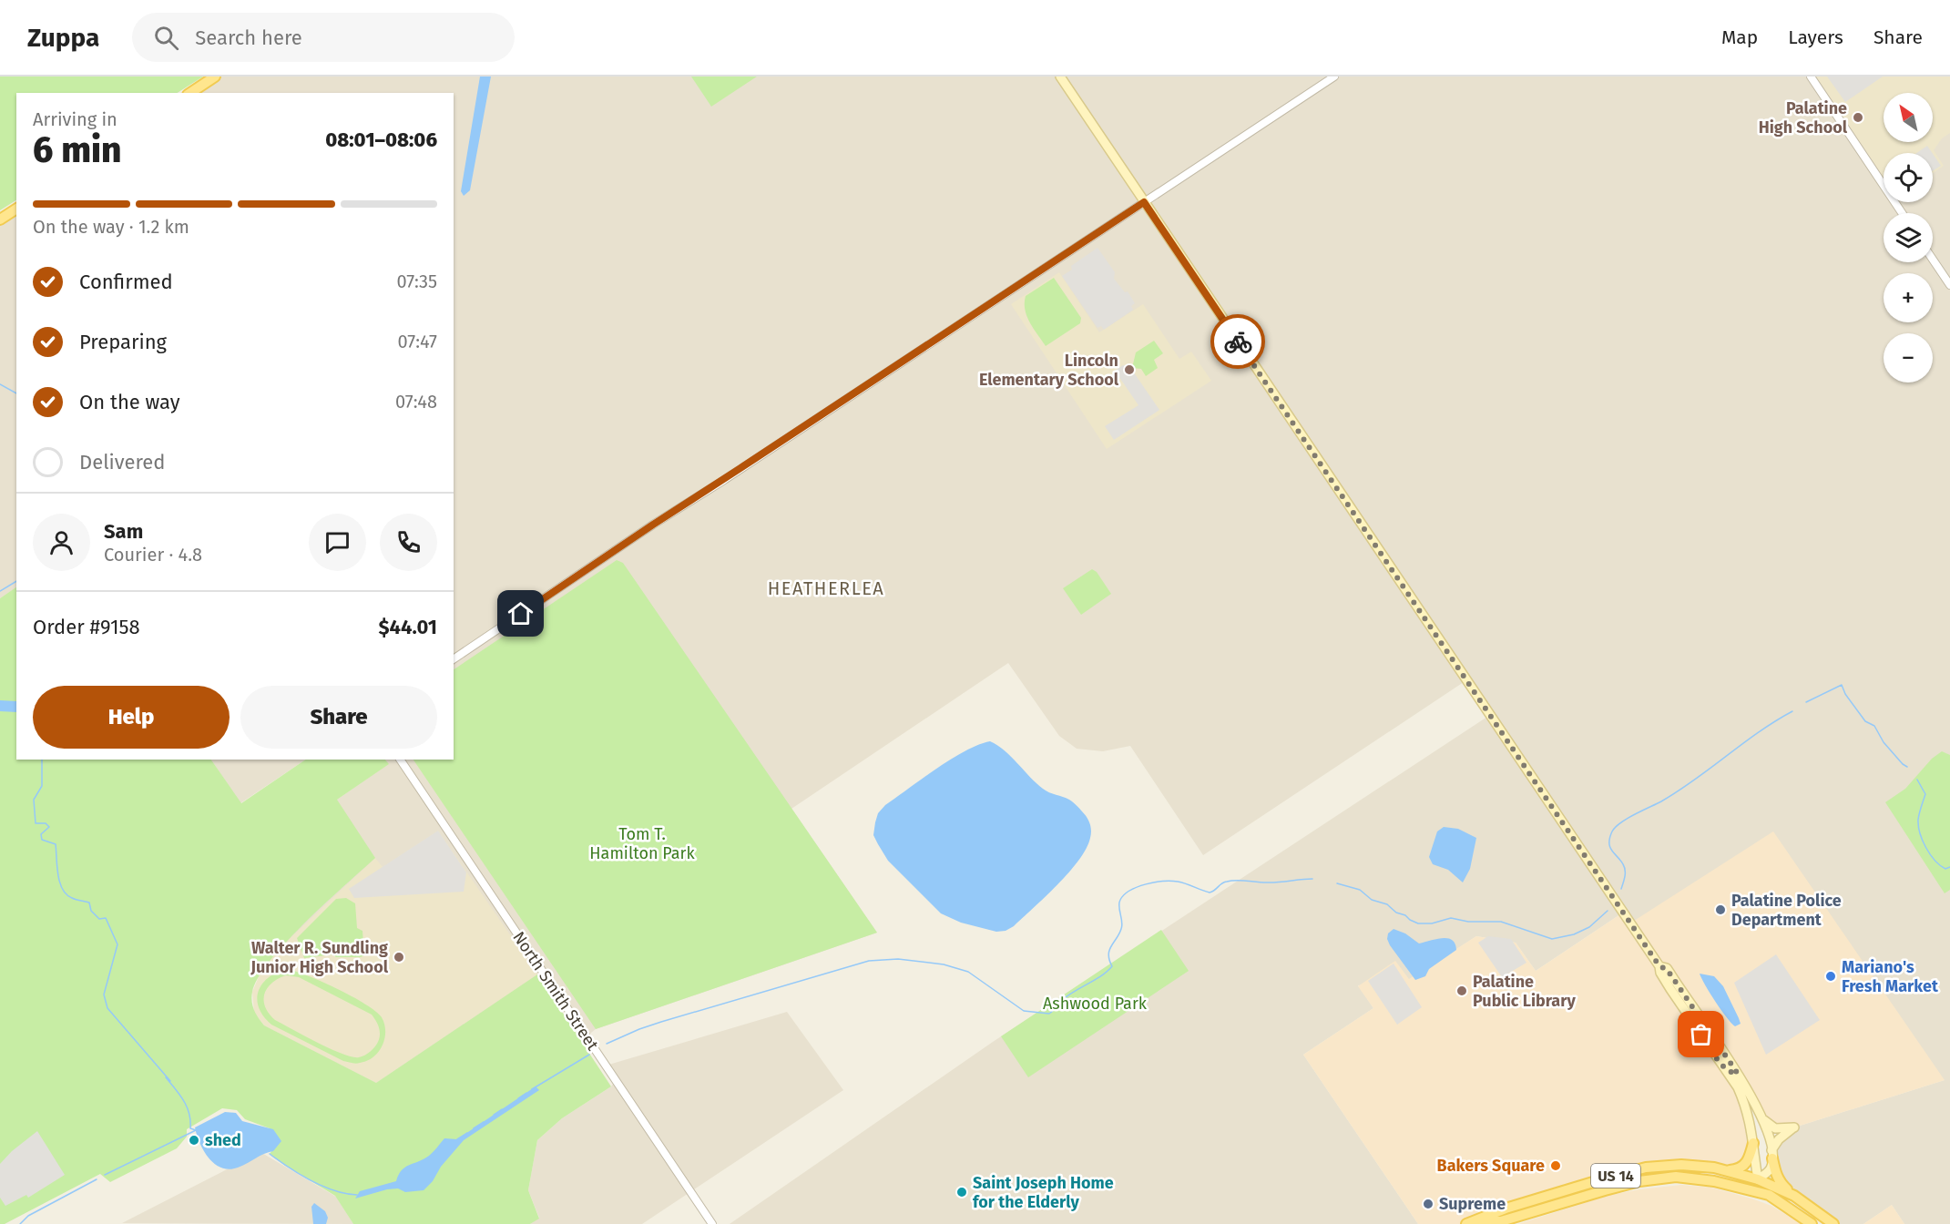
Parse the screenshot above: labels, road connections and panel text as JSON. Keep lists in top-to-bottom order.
{
  "streets": {
    "main road": ["US 14"],
    "street": ["North Smith Street"]
  },
  "districts": ["HEATHERLEA"],
  "parks": ["Tom T. Hamilton Park", "Ashwood Park"],
  "places": [
    "Palatine High School",
    "Lincoln Elementary School",
    "Palatine Police Department",
    "Walter R. Sundling Junior High School",
    "Mariano's Fresh Market",
    "Palatine Public Library",
    "shed",
    "Bakers Square",
    "Saint Joseph Home for the Elderly",
    "Supreme"
  ],
  "north": "top left",
  "page": {
    "header": "Zuppa",
    "search": "Search here",
    "nav": ["Map", "Layers", "Share"],
    "map_buttons": ["+", "−"],
    "heading": ["6 min", "Arriving in", "08:01–08:06"],
    "panel": [
      "Sam",
      "Courier · 4.8",
      "Order #9158",
      "$44.01"
    ],
    "bar": "On the way · 1.2 km",
    "list": [
      ["Confirmed", "07:35"],
      ["Preparing", "07:47"],
      ["On the way", "07:48"],
      "Delivered"
    ],
    "buttons": ["Help", "Share"]
  }
}
